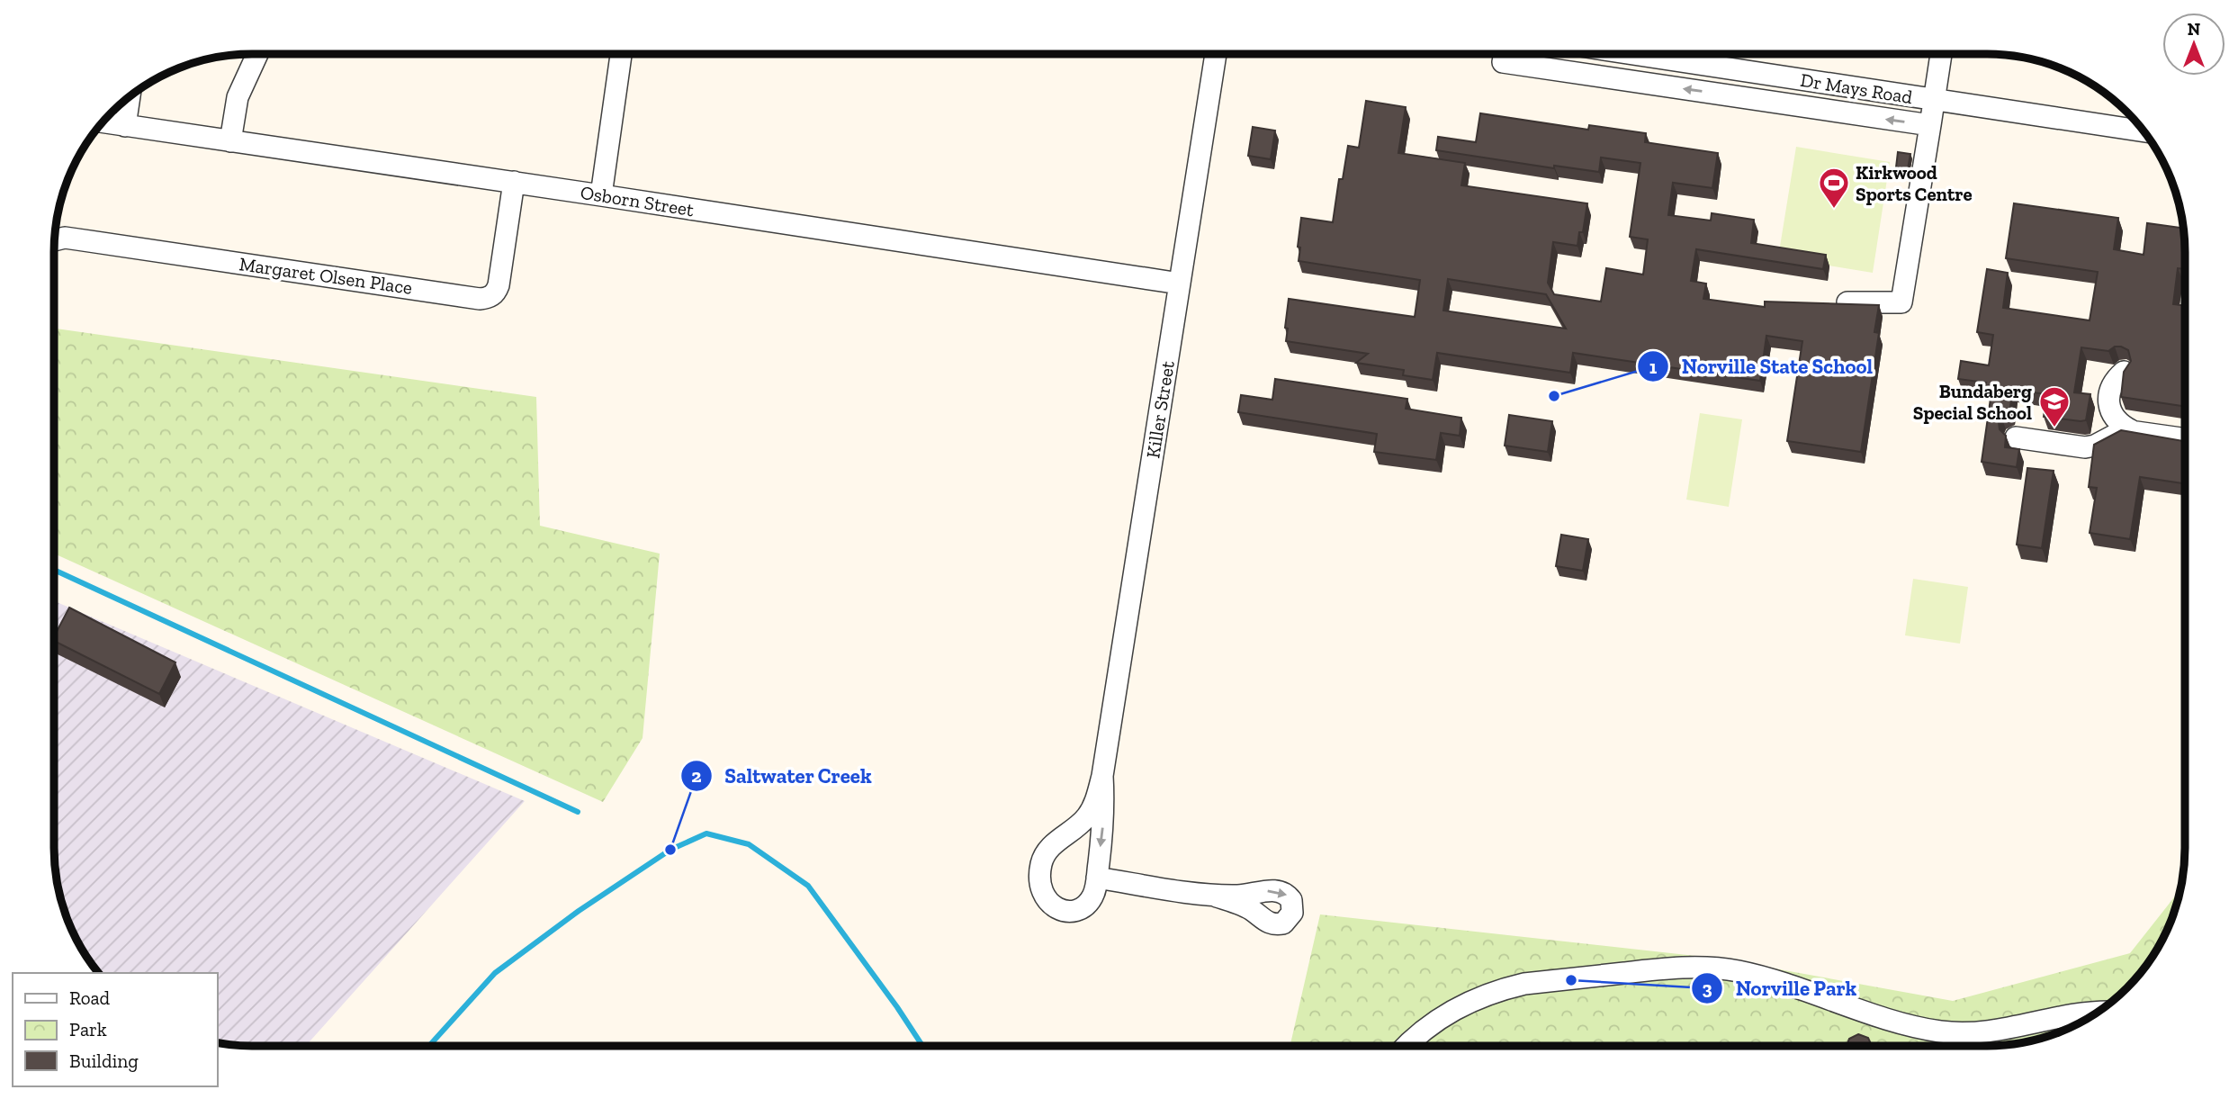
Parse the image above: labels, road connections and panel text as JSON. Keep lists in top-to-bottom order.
{
  "streets": {
    "street": [
      "Dr Mays Road",
      "Osborn Street",
      "Margaret Olsen Place",
      "Killer Street"
    ]
  },
  "crossings": [
    ["Osborn Street", "Margaret Olsen Place"],
    ["Osborn Street", "Killer Street"]
  ],
  "places": {
    "sports": ["Kirkwood Sports Centre"],
    "other": ["Norville State School", "Saltwater Creek", "Norville Park"],
    "school or university": ["Bundaberg Special School"]
  },
  "legend": ["Road", "Park", "Building"],
  "north": "top"
}
